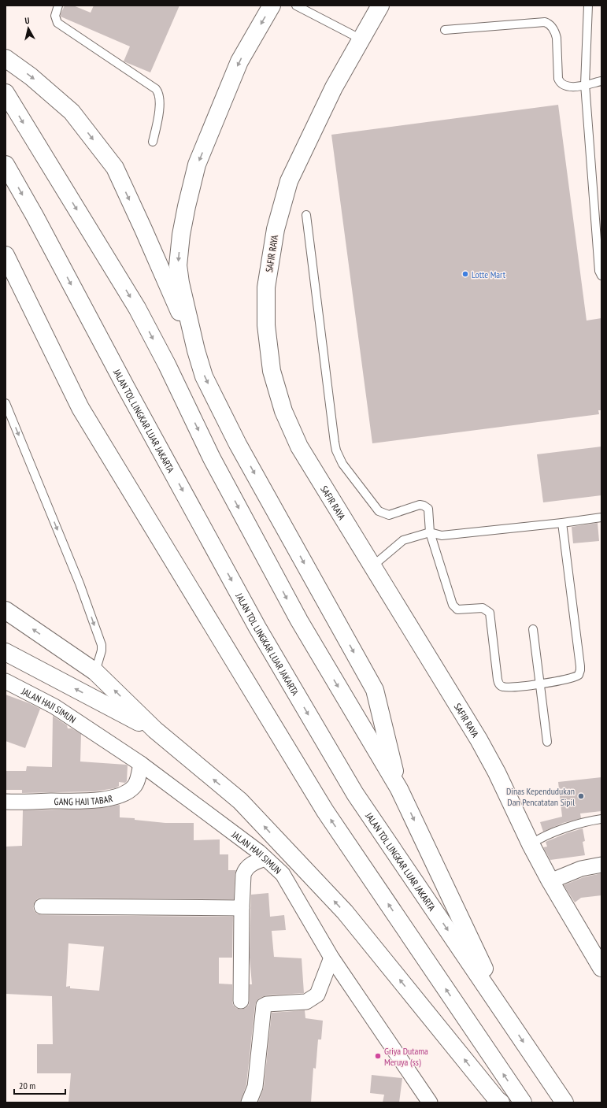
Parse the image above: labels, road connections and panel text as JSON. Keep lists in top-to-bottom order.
{
  "streets": {
    "main road": ["SAFIR RAYA", "JALAN TOL LINGKAR LUAR JAKARTA"],
    "street": ["JALAN HAJI SIMUN", "GANG HAJI TABAR"]
  },
  "crossings": [
    ["JALAN HAJI SIMUN", "GANG HAJI TABAR"]
  ],
  "places": ["Lotte Mart", "Dinas Kependudukan Dan Pencatatan Sipil", "Griya Dutama Meruya (ss)"],
  "scale_bar": "20 m",
  "north": "top"
}
